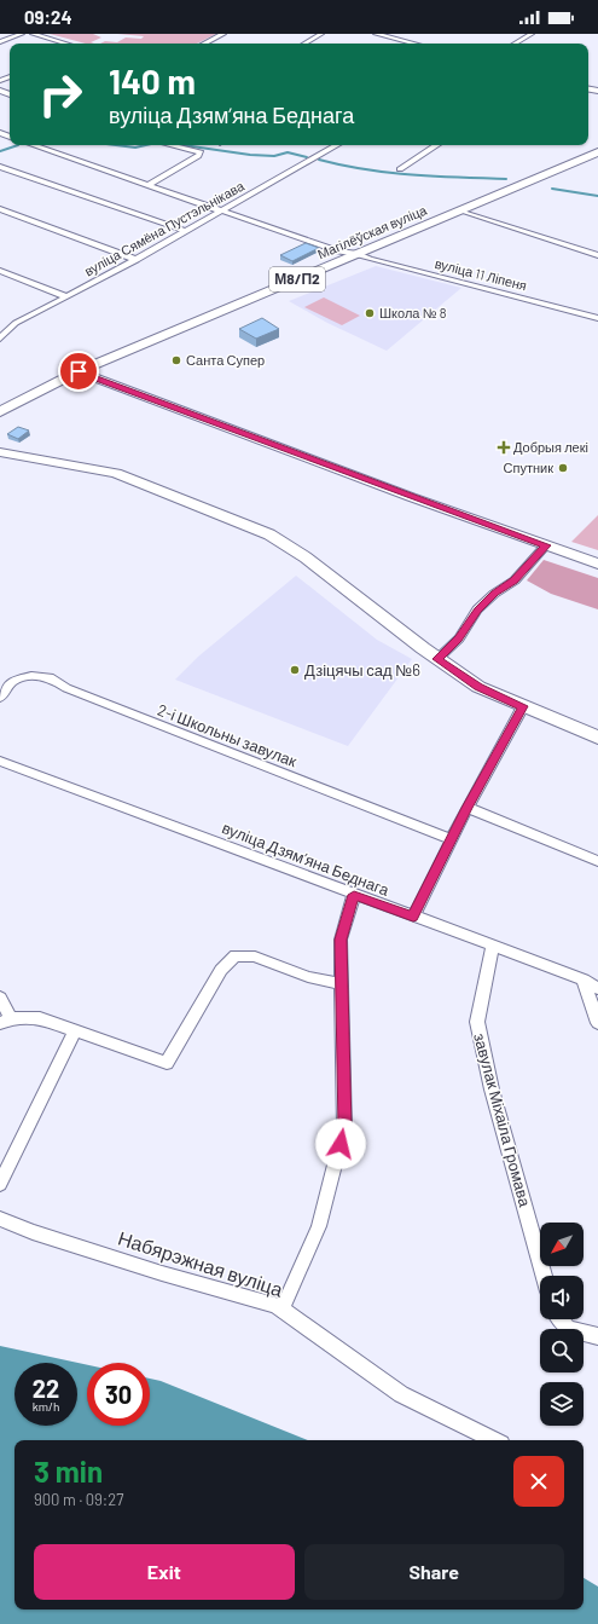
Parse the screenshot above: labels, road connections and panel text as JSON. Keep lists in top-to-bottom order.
{
  "streets": {
    "main road": ["Магілёўская вуліца", "М8/П2"],
    "street": [
      "вуліца Сямёна Пустэльнікава",
      "вуліца 11 Ліпеня",
      "2-і Школьны завулак",
      "вуліца Дзямʼяна Беднага",
      "завулак Міхаіла Громава",
      "Набярэжная вуліца"
    ]
  },
  "crossings": [
    ["вуліца Сямёна Пустэльнікава", "вуліца 11 Ліпеня"],
    ["Магілёўская вуліца", "вуліца 11 Ліпеня"],
    ["вуліца Дзямʼяна Беднага", "завулак Міхаіла Громава"]
  ],
  "places": {
    "other": [
      "Школа № 8",
      "Санта Супер",
      "Спутник",
      "Дзіцячы сад №6"
    ],
    "health": ["Добрыя лекі"]
  },
  "north": "bottom left",
  "page": {
    "status": "09:24",
    "turn": ["140 m", "вуліца Дзямʼяна Беднага"],
    "speed": "22 km/h",
    "limit": "30",
    "heading": ["3 min", "900 m · 09:27"],
    "buttons": ["Exit", "Share"]
  }
}
